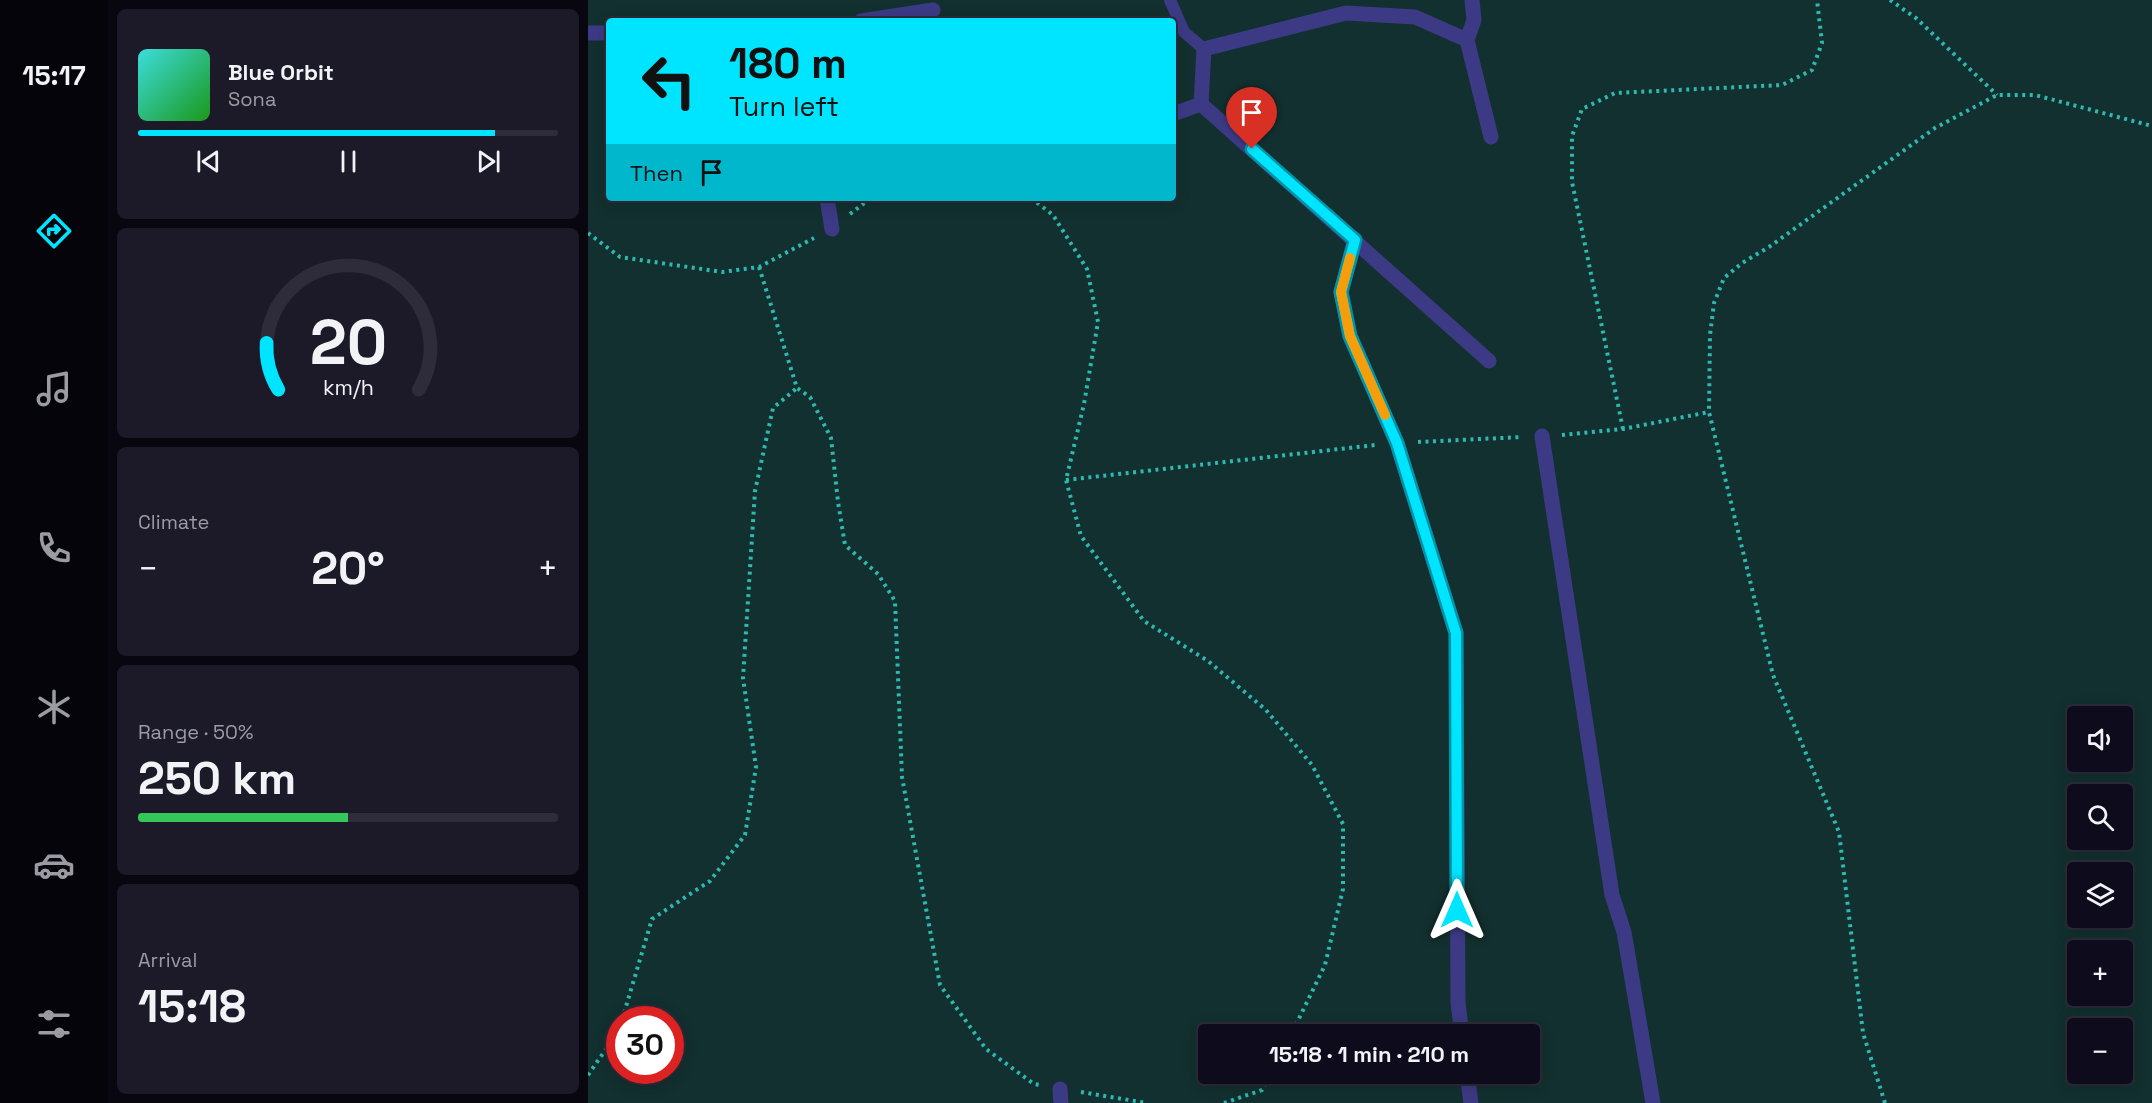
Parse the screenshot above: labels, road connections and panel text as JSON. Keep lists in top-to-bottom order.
{
  "page": {
    "tabs": "15:17",
    "turn": ["180 m", "Turn left"],
    "song": ["Blue Orbit", "Sona"],
    "then": "Then",
    "tile": [
      "Climate",
      ["Range · 50%", "250 km"],
      ["Arrival", "15:18"]
    ],
    "heat": ["−", "20°", "+"],
    "map_buttons": ["+", "−"],
    "limit": "30",
    "trip": "15:18 · 1 min · 210 m",
    "gauge": ["20", "km/h"]
  }
}
